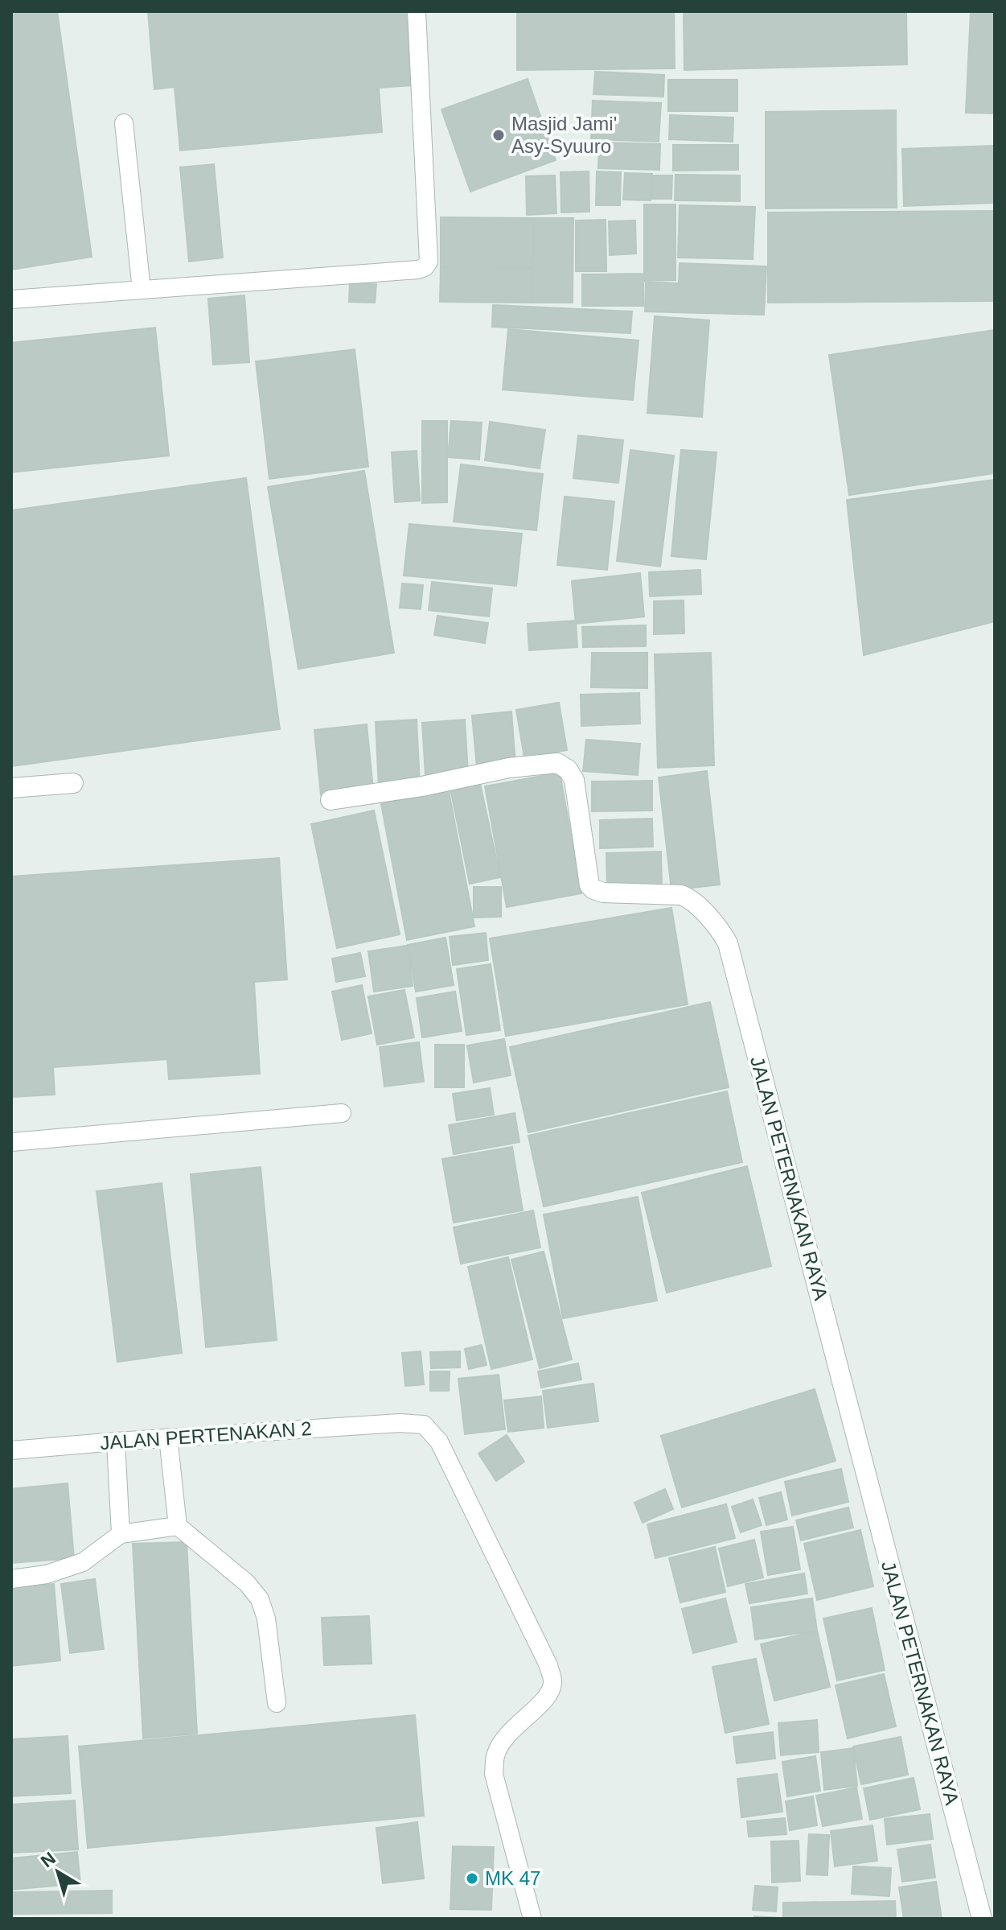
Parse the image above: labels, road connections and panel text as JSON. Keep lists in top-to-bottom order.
{
  "streets": {
    "street": ["JALAN PETERNAKAN RAYA"],
    "lane": ["JALAN PERTENAKAN 2"]
  },
  "places": ["Masjid Jami' Asy-Syuuro", "MK 47"],
  "north": "top left"
}
